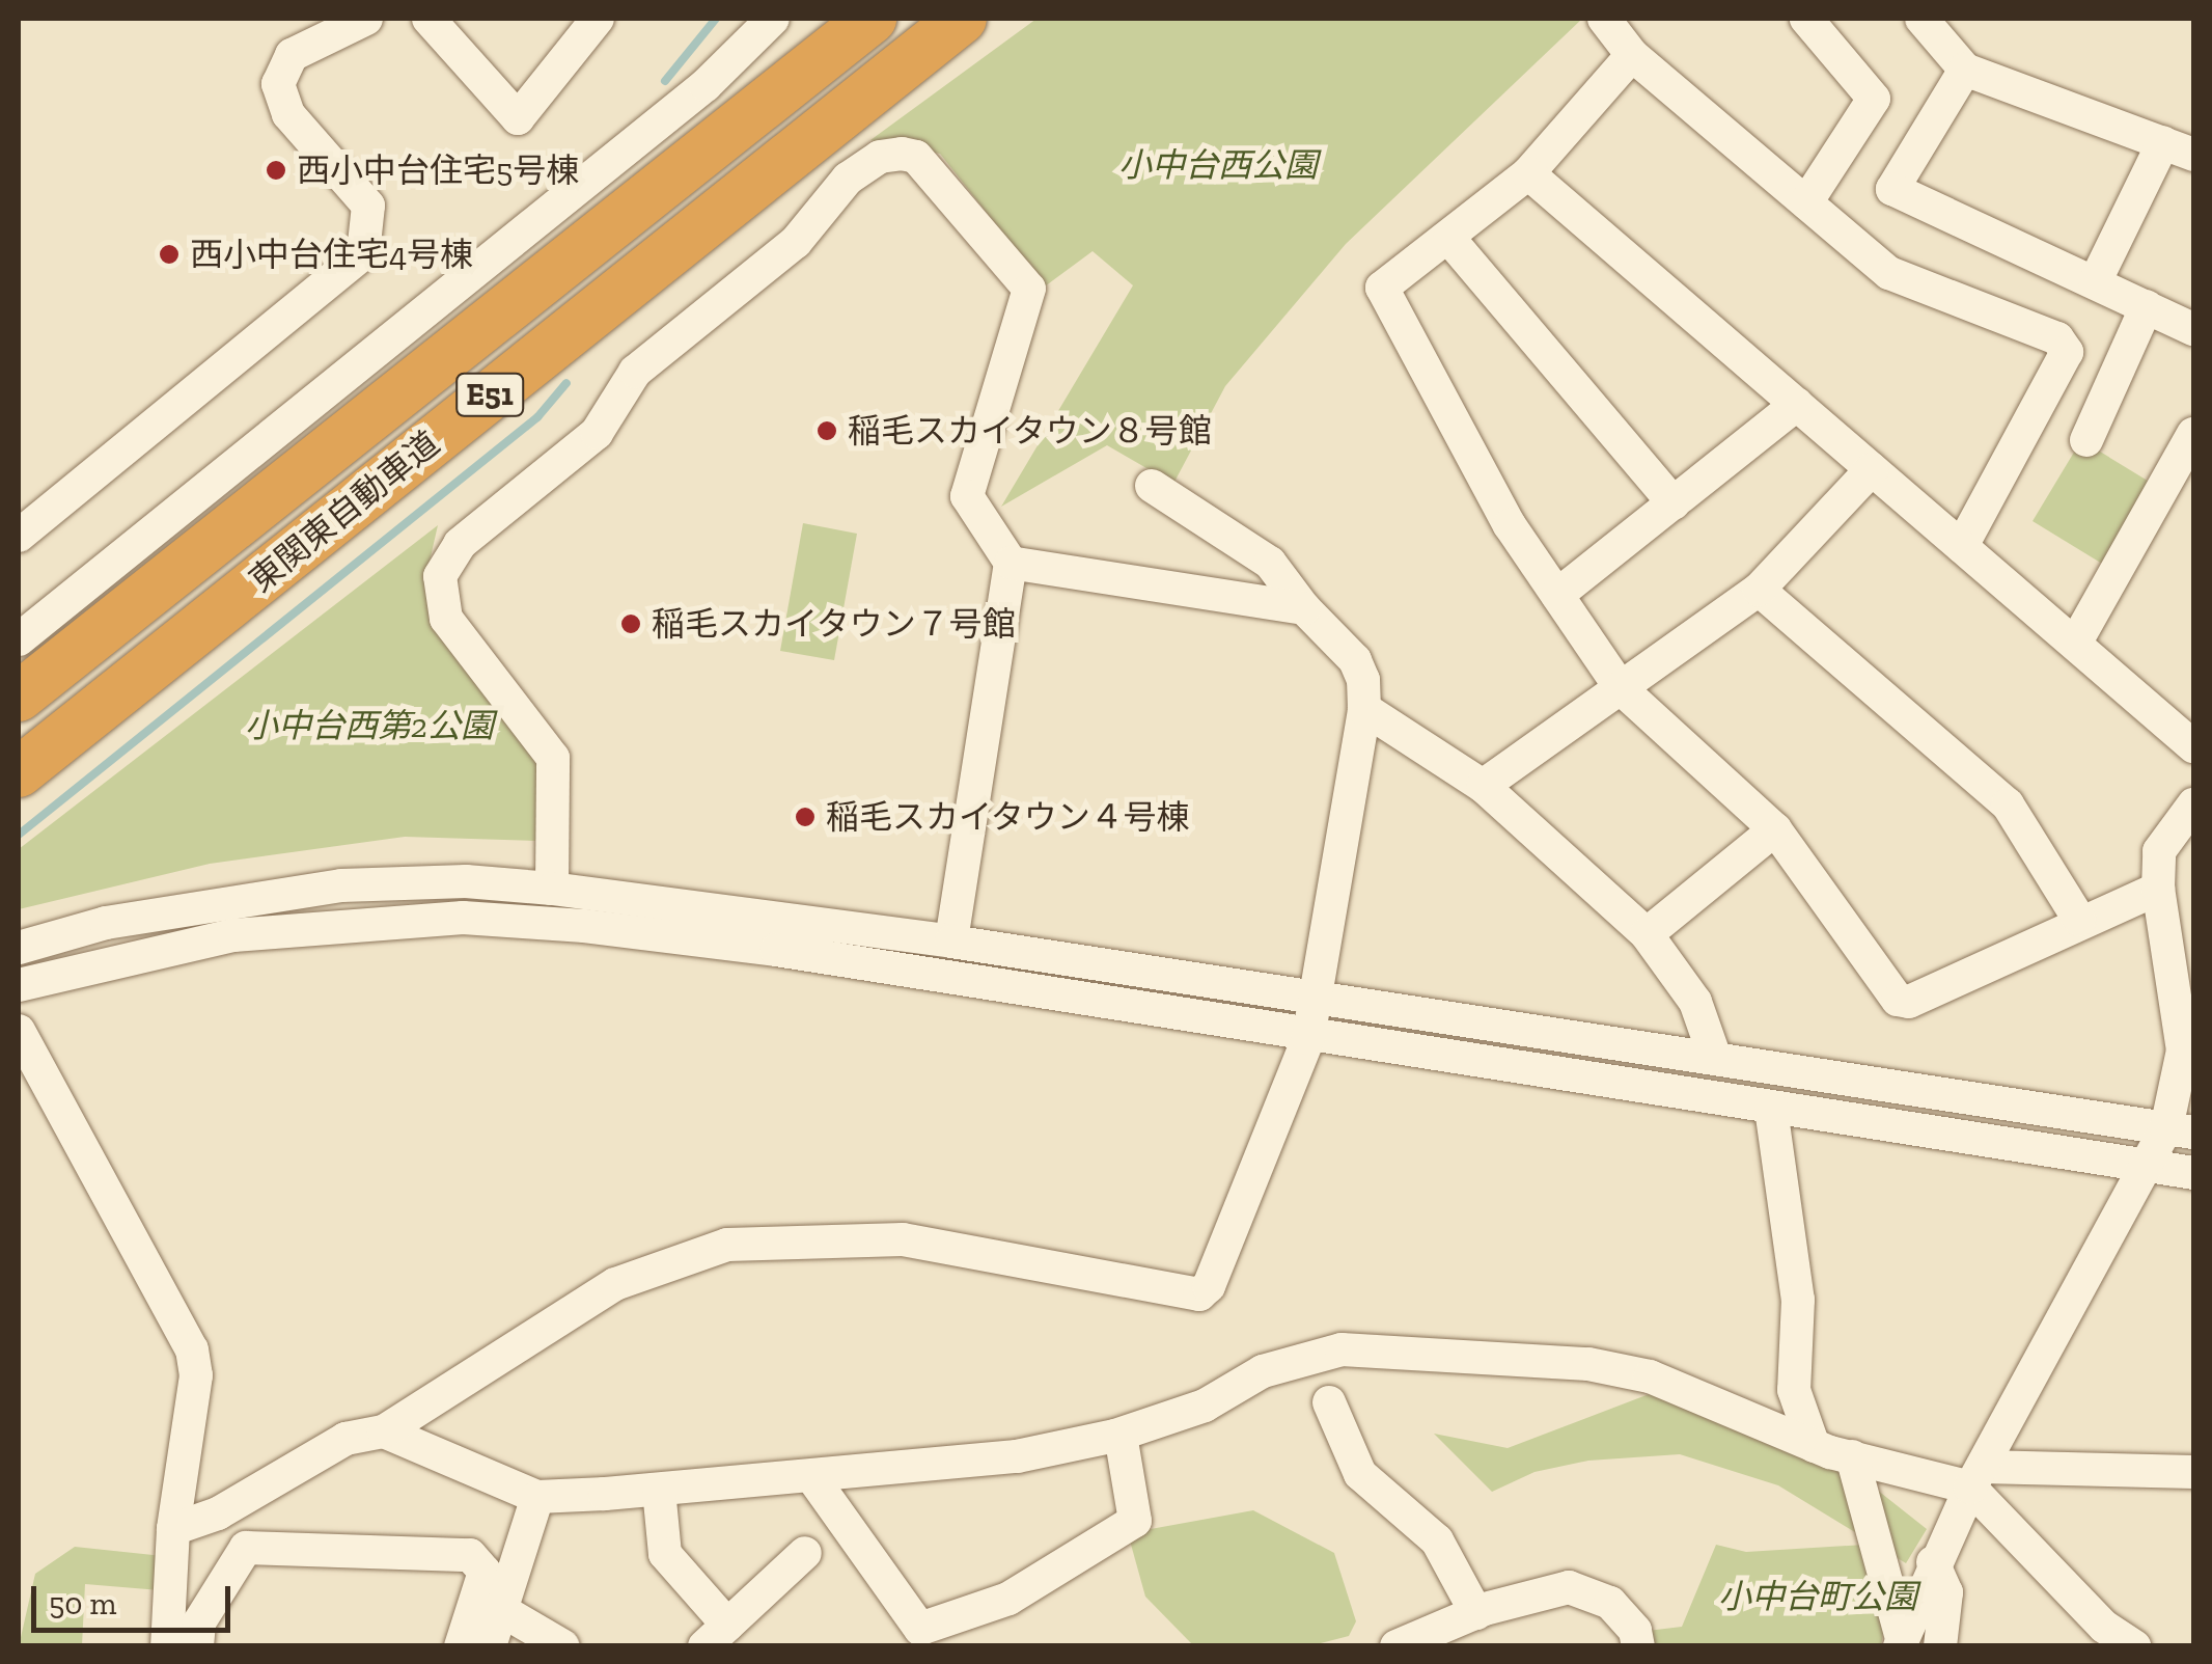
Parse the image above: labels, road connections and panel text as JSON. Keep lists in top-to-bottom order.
{
  "streets": {
    "highway": ["E51", "東関東自動車道"]
  },
  "parks": ["小中台西公園", "小中台西第2公園", "小中台町公園"],
  "places": [
    "西小中台住宅5号棟",
    "西小中台住宅4号棟",
    "稲毛スカイタウン８号館",
    "稲毛スカイタウン７号館",
    "稲毛スカイタウン４号棟"
  ],
  "scale_bar": "50 m"
}
